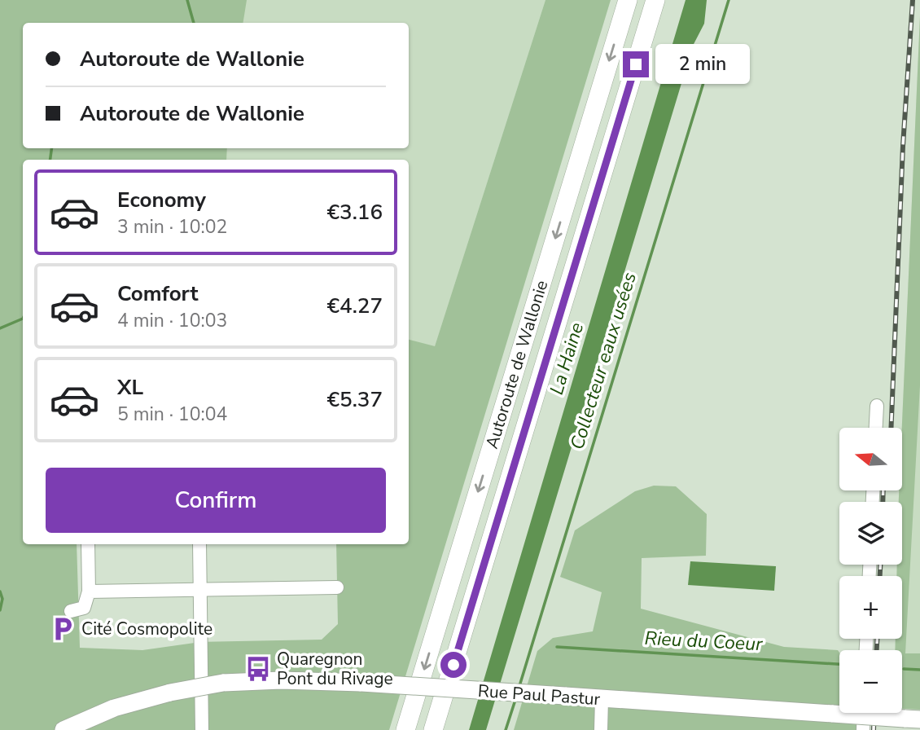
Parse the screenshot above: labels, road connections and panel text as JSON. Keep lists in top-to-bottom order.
{
  "streets": {
    "highway": ["Autoroute de Wallonie"],
    "main road": ["Rue Paul Pastur"]
  },
  "water": ["La Haine", "Collecteur eaux usées", "Rieu du Coeur"],
  "places": {
    "parking": ["Cité Cosmopolite"],
    "bus stop": ["Quaregnon Pont du Rivage"]
  },
  "north": "left",
  "page": {
    "banner": ["Autoroute de Wallonie", "Autoroute de Wallonie"],
    "bubble": "2 min",
    "list": [
      {
        "name": "Economy",
        "note": "3 min · 10:02",
        "value": "€3.16"
      },
      {
        "name": "Comfort",
        "note": "4 min · 10:03",
        "value": "€4.27"
      },
      {
        "name": "XL",
        "note": "5 min · 10:04",
        "value": "€5.37"
      }
    ],
    "map_buttons": ["+", "−"],
    "buttons": "Confirm"
  }
}
